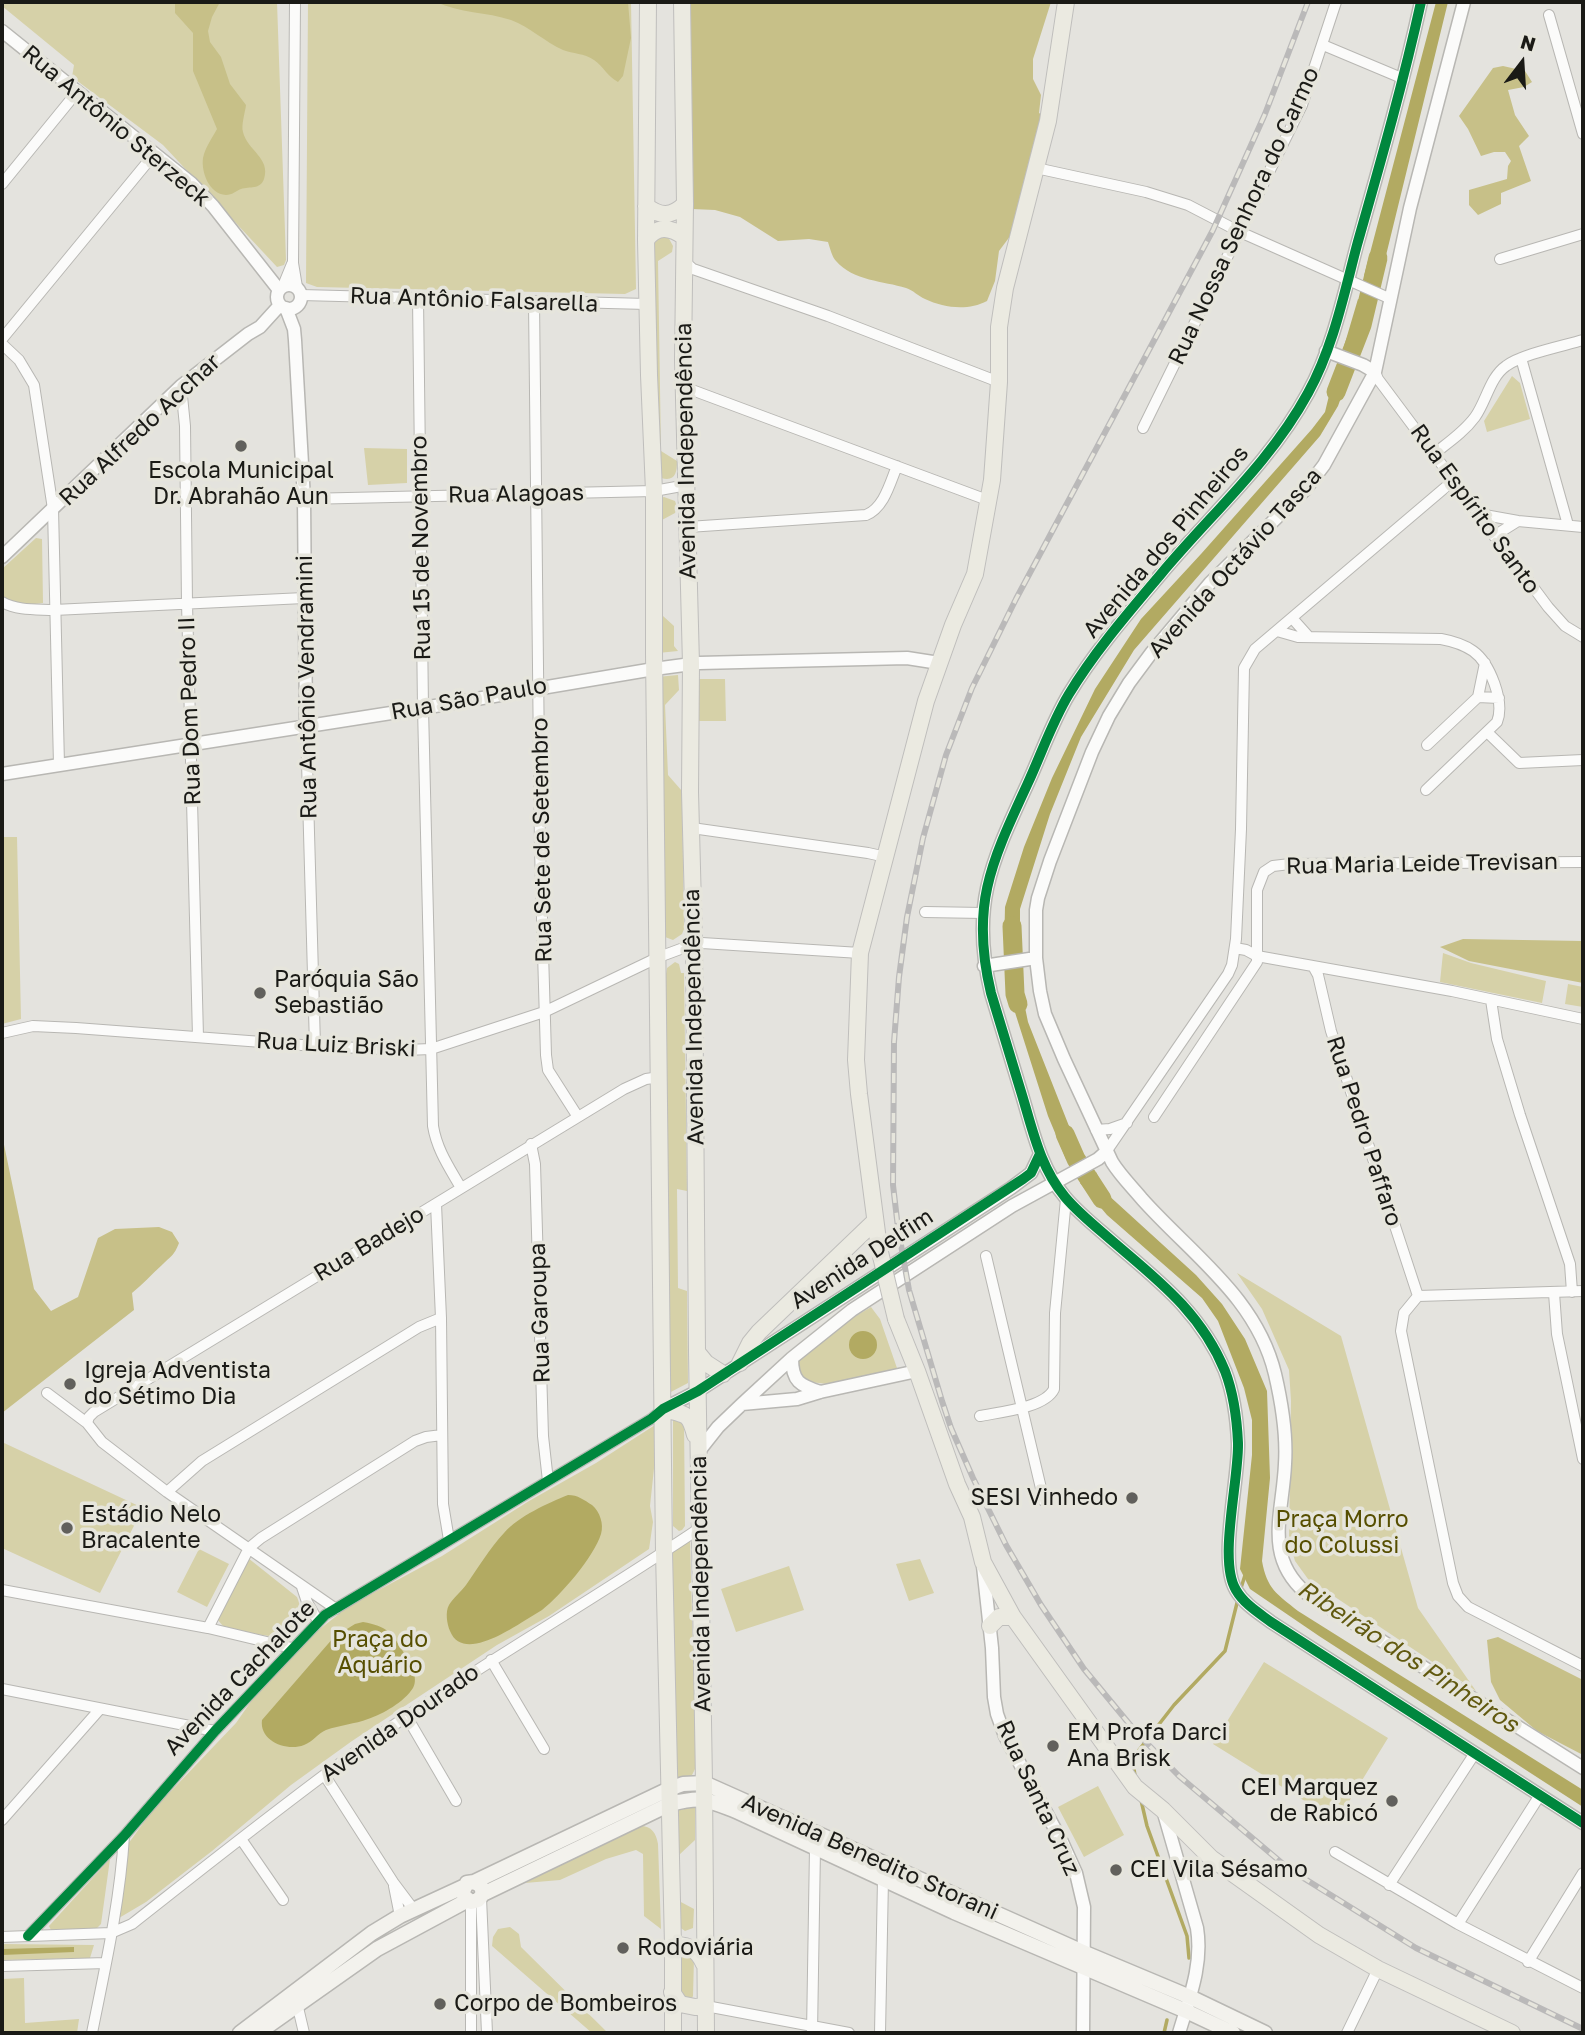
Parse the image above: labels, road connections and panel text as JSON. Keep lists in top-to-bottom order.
{
  "streets": {
    "main road": ["Avenida Independência", "Avenida Benedito Storani"],
    "street": [
      "Rua Antônio Sterzeck",
      "Rua Nossa Senhora do Carmo",
      "Rua Antônio Falsarella",
      "Rua Alfredo Acchar",
      "Rua Alagoas",
      "Rua Espírito Santo",
      "Avenida dos Pinheiros",
      "Rua 15 de Novembro",
      "Avenida Octávio Tasca",
      "Rua Antônio Vendramini",
      "Rua São Paulo",
      "Rua Dom Pedro II",
      "Rua Sete de Setembro",
      "Rua Maria Leide Trevisan",
      "Rua Luiz Briski",
      "Rua Pedro Paffaro",
      "Rua Badejo",
      "Avenida Delfim",
      "Rua Garoupa",
      "Avenida Cachalote",
      "Avenida Dourado",
      "Rua Santa Cruz"
    ]
  },
  "crossings": [
    ["Rua Antônio Sterzeck", "Rua Antônio Vendramini"],
    ["Rua Antônio Falsarella", "Rua Alfredo Acchar"],
    ["Rua Antônio Falsarella", "Avenida Independência"],
    ["Rua Antônio Falsarella", "Rua 15 de Novembro"],
    ["Rua Antônio Falsarella", "Rua Antônio Vendramini"],
    ["Rua Antônio Falsarella", "Rua Sete de Setembro"],
    ["Rua Alfredo Acchar", "Rua Antônio Vendramini"],
    ["Rua Alfredo Acchar", "Rua Dom Pedro II"],
    ["Avenida Independência", "Rua Alagoas"],
    ["Avenida Independência", "Rua São Paulo"],
    ["Avenida Independência", "Rua Luiz Briski"],
    ["Avenida Independência", "Rua Badejo"],
    ["Avenida Independência", "Avenida Delfim"],
    ["Avenida Independência", "Avenida Cachalote"],
    ["Avenida Independência", "Avenida Dourado"],
    ["Avenida Independência", "Avenida Benedito Storani"],
    ["Rua Alagoas", "Rua 15 de Novembro"],
    ["Rua Alagoas", "Rua Antônio Vendramini"],
    ["Rua Alagoas", "Rua Sete de Setembro"],
    ["Rua Espírito Santo", "Avenida Octávio Tasca"],
    ["Avenida dos Pinheiros", "Avenida Delfim"],
    ["Rua 15 de Novembro", "Rua São Paulo"],
    ["Rua 15 de Novembro", "Rua Luiz Briski"],
    ["Rua 15 de Novembro", "Rua Badejo"],
    ["Avenida Octávio Tasca", "Avenida Delfim"],
    ["Rua Antônio Vendramini", "Rua São Paulo"],
    ["Rua Antônio Vendramini", "Rua Luiz Briski"],
    ["Rua São Paulo", "Rua Dom Pedro II"],
    ["Rua São Paulo", "Rua Sete de Setembro"],
    ["Rua Dom Pedro II", "Rua Luiz Briski"],
    ["Rua Sete de Setembro", "Rua Luiz Briski"],
    ["Rua Sete de Setembro", "Rua Badejo"],
    ["Rua Badejo", "Rua Garoupa"],
    ["Avenida Delfim", "Avenida Cachalote"],
    ["Rua Garoupa", "Avenida Cachalote"],
    ["Rua Santa Cruz", "Avenida Benedito Storani"]
  ],
  "water": ["Ribeirão dos Pinheiros"],
  "parks": ["Praça Morro do Colussi", "Praça do Aquário"],
  "places": [
    "Escola Municipal Dr. Abrahão Aun",
    "Paróquia São Sebastião",
    "Igreja Adventista do Sétimo Dia",
    "SESI Vinhedo",
    "Estádio Nelo Bracalente",
    "EM Profª Darci Ana Brisk",
    "CEI Marquez de Rabicó",
    "CEI Vila Sésamo",
    "Rodoviária",
    "Corpo de Bombeiros"
  ],
  "north": "top"
}
